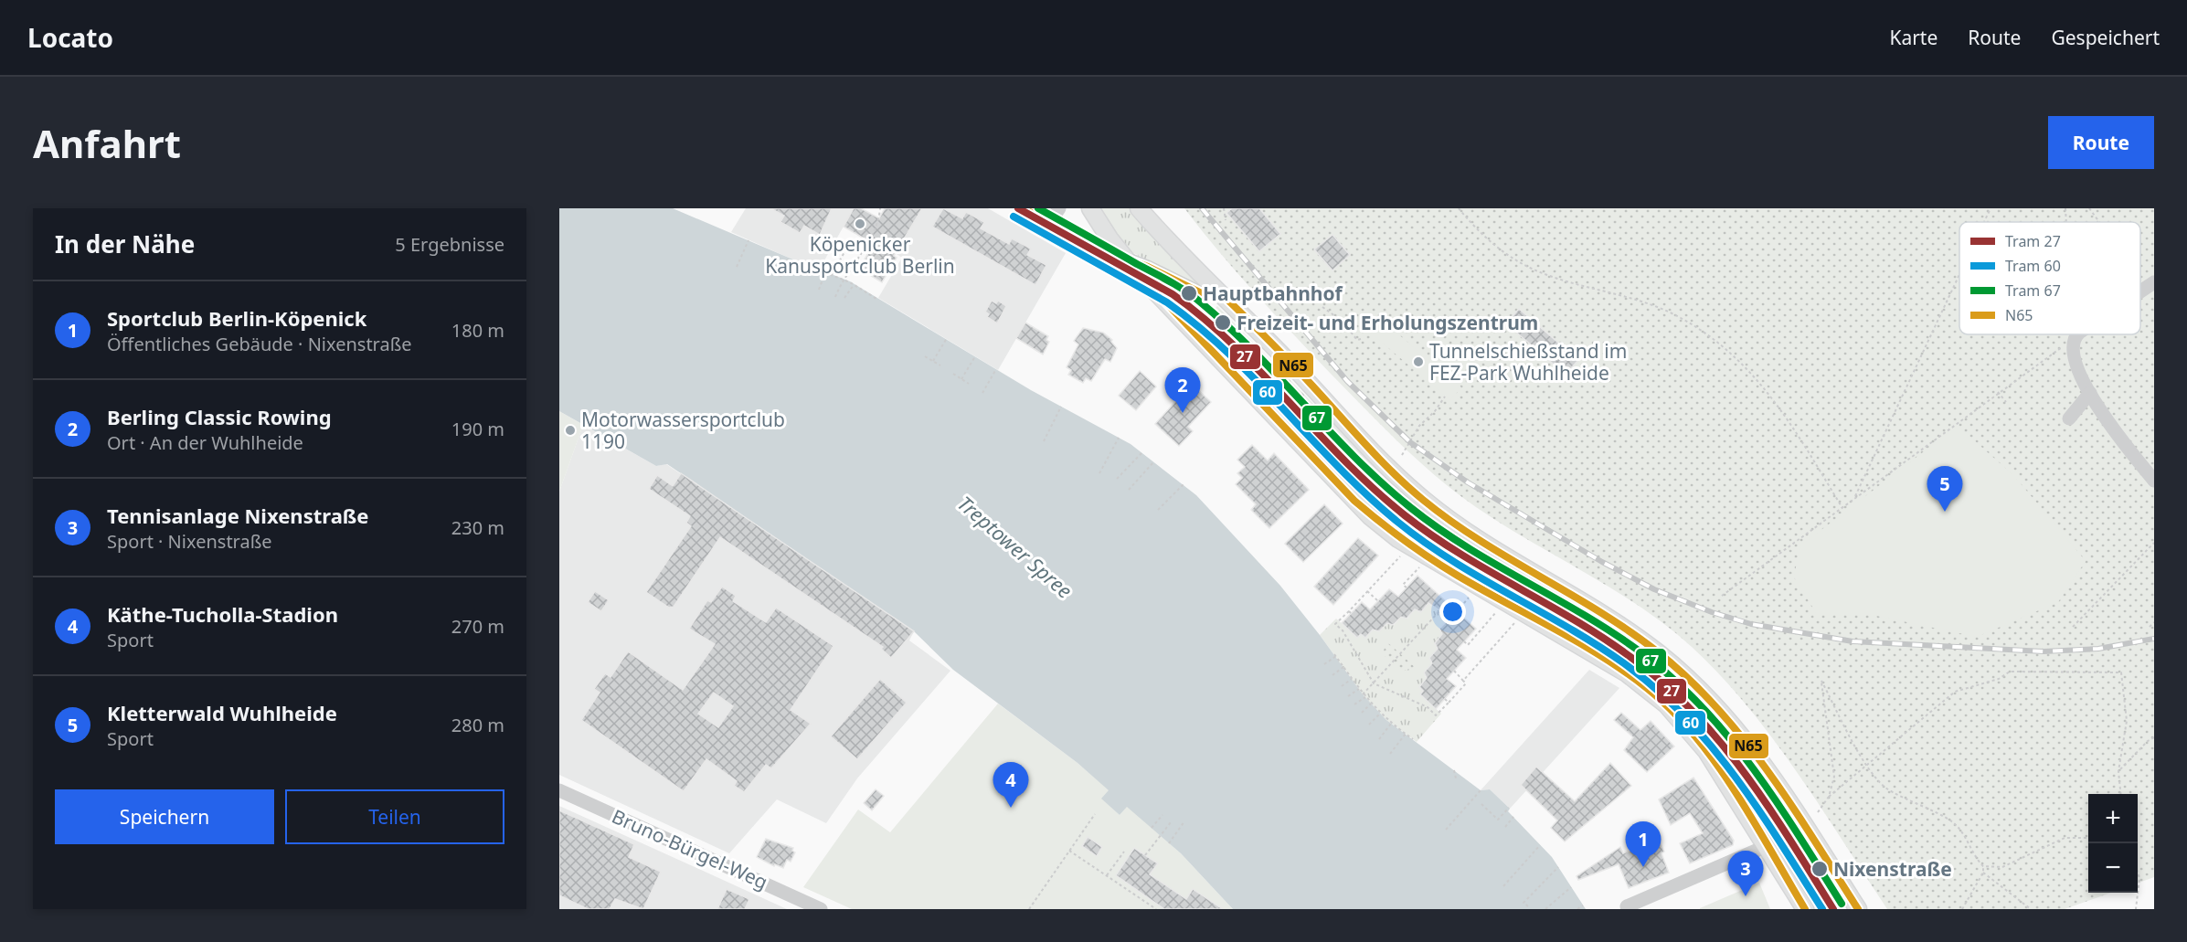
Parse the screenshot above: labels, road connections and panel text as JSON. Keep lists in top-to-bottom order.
{
  "streets": {
    "street": ["Bruno-Bürgel-Weg"]
  },
  "water": ["Treptower Spree"],
  "places": [
    "Köpenicker Kanusportclub Berlin",
    "Hauptbahnhof",
    "Freizeit- und Erholungszentrum",
    "Tunnelschießstand im FEZ-Park Wuhlheide",
    "Motorwassersportclub 1190",
    "Nixenstraße"
  ],
  "lines": [
    "tram line 27",
    "tram line 67",
    "transit line N65",
    "tram line 60"
  ],
  "legend": [
    "Tram 27",
    "Tram 60",
    "Tram 67",
    "N65"
  ],
  "page": {
    "header": "Locato",
    "nav": ["Karte", "Route", "Gespeichert"],
    "buttons": [
      "Route",
      ["Speichern", "Teilen"]
    ],
    "title": "Anfahrt",
    "heading": ["In der Nähe", "5 Ergebnisse"],
    "list": [
      {
        "mark": "1",
        "name": "Sportclub Berlin-Köpenick",
        "note": "Öffentliches Gebäude · Nixenstraße",
        "value": "180 m"
      },
      {
        "mark": "2",
        "name": "Berling Classic Rowing",
        "note": "Ort · An der Wuhlheide",
        "value": "190 m"
      },
      {
        "mark": "3",
        "name": "Tennisanlage Nixenstraße",
        "note": "Sport · Nixenstraße",
        "value": "230 m"
      },
      {
        "mark": "4",
        "name": "Käthe-Tucholla-Stadion",
        "note": "Sport",
        "value": "270 m"
      },
      {
        "mark": "5",
        "name": "Kletterwald Wuhlheide",
        "note": "Sport",
        "value": "280 m"
      }
    ],
    "pins": [
      "2",
      "5",
      "4",
      "1",
      "3"
    ],
    "map_buttons": ["+", "−"]
  }
}
